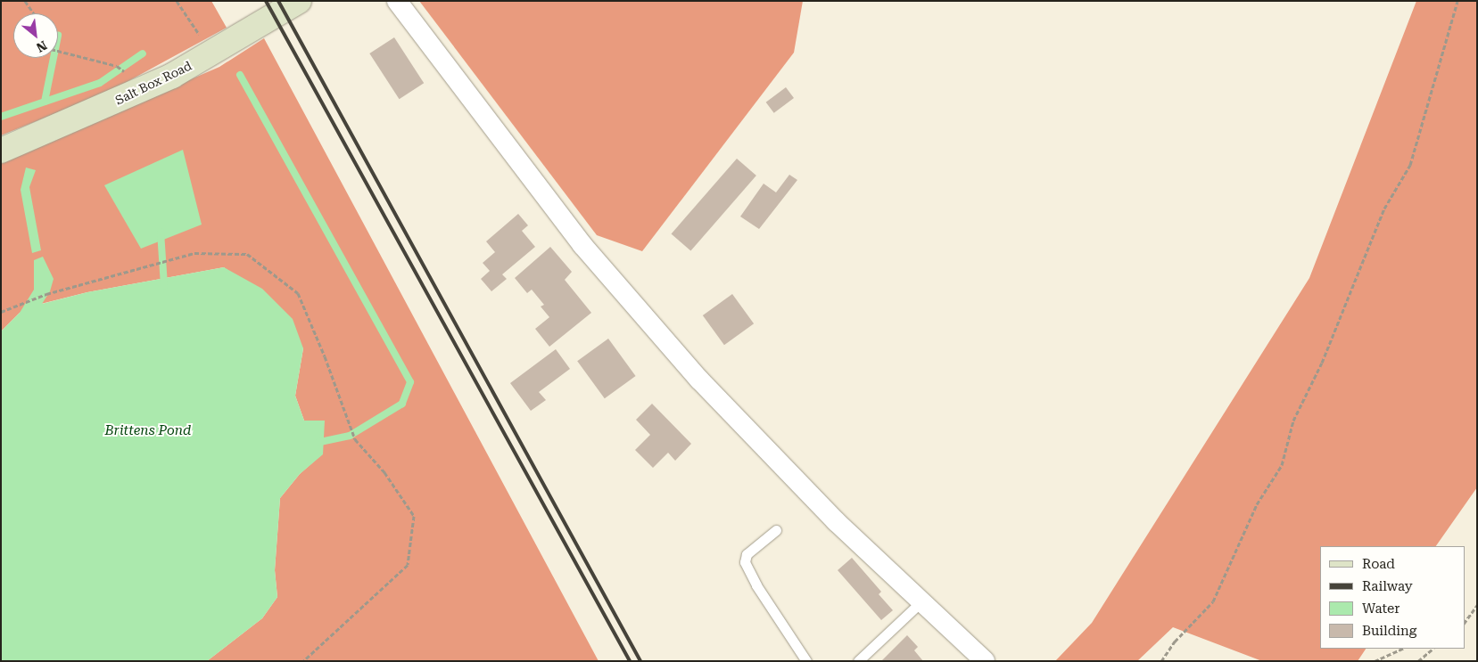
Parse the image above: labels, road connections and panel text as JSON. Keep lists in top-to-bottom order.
{
  "streets": {
    "street": ["Salt Box Road"]
  },
  "water": ["Brittens Pond"],
  "legend": [
    "Road",
    "Railway",
    "Water",
    "Building"
  ],
  "north": "bottom right"
}
